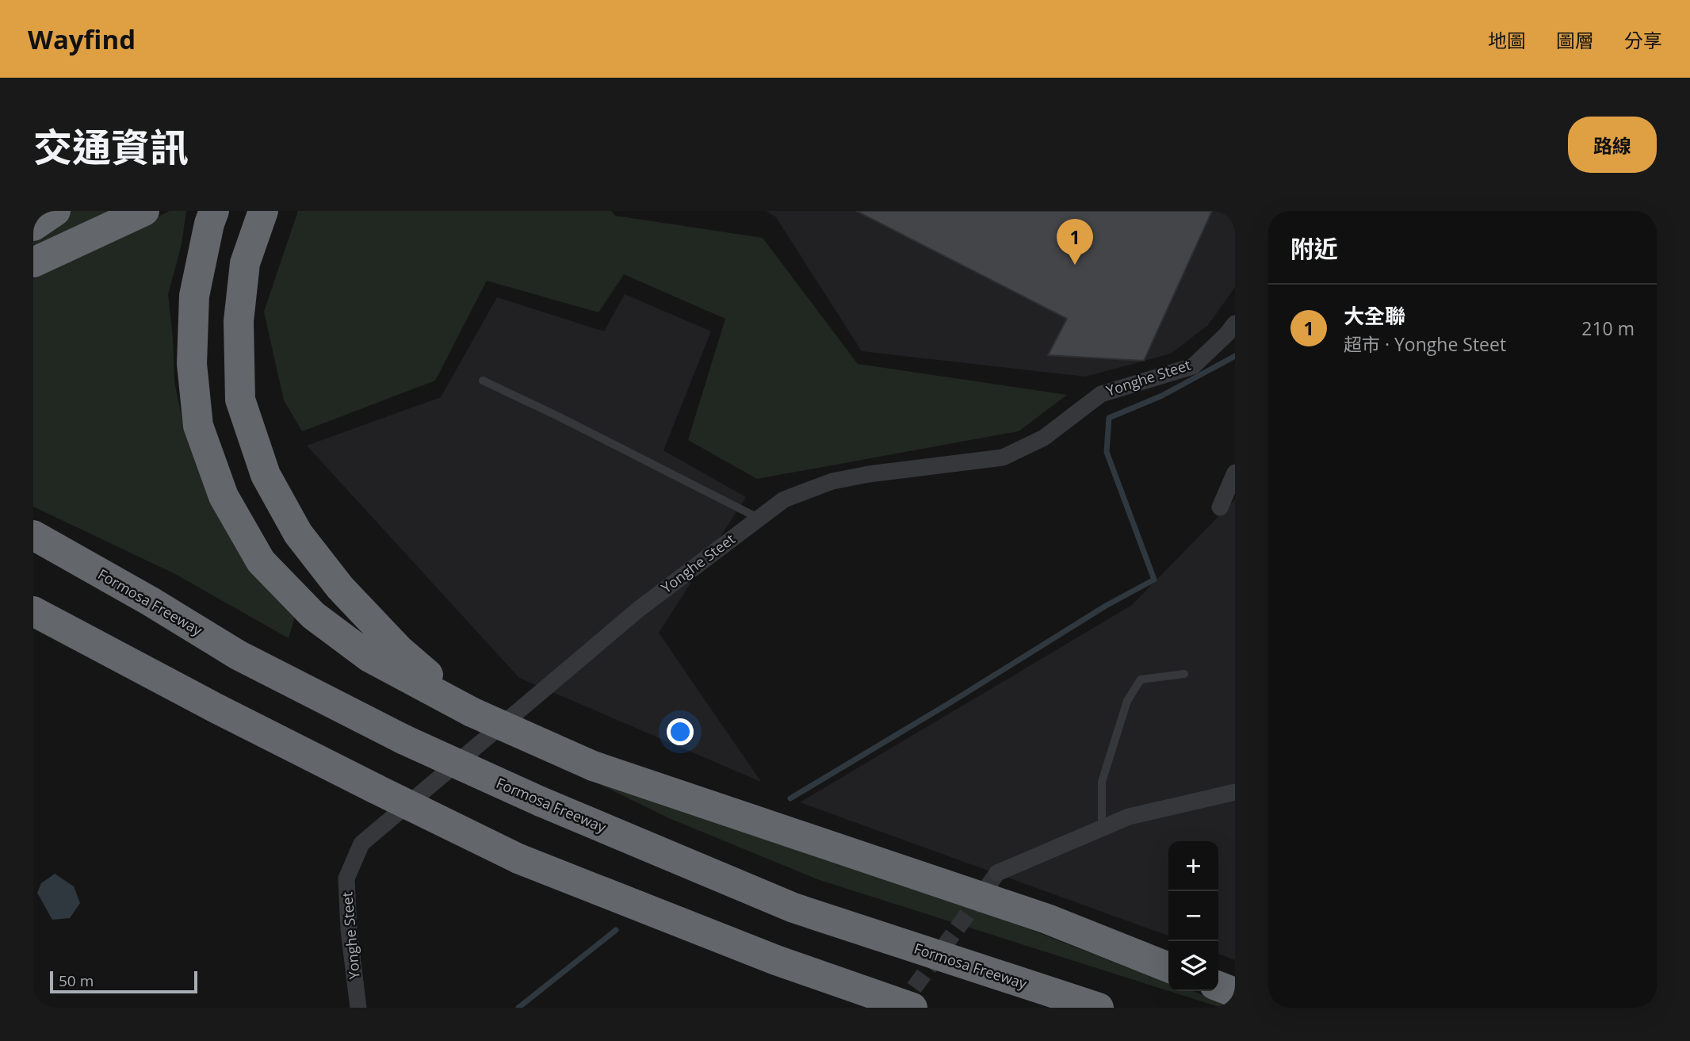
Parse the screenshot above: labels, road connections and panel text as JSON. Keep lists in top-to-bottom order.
{
  "streets": {
    "highway": ["Formosa Freeway"],
    "street": ["Yonghe Steet"]
  },
  "scale_bar": "50 m",
  "page": {
    "header": "Wayfind",
    "nav": ["地圖", "圖層", "分享"],
    "title": "交通資訊",
    "buttons": "路線",
    "heading": "附近",
    "pins": "1",
    "list": [
      {
        "mark": "1",
        "name": "大全聯",
        "note": "超市 · Yonghe Steet",
        "value": "210 m"
      }
    ],
    "map_buttons": ["+", "−"],
    "scale": "50 m"
  }
}
